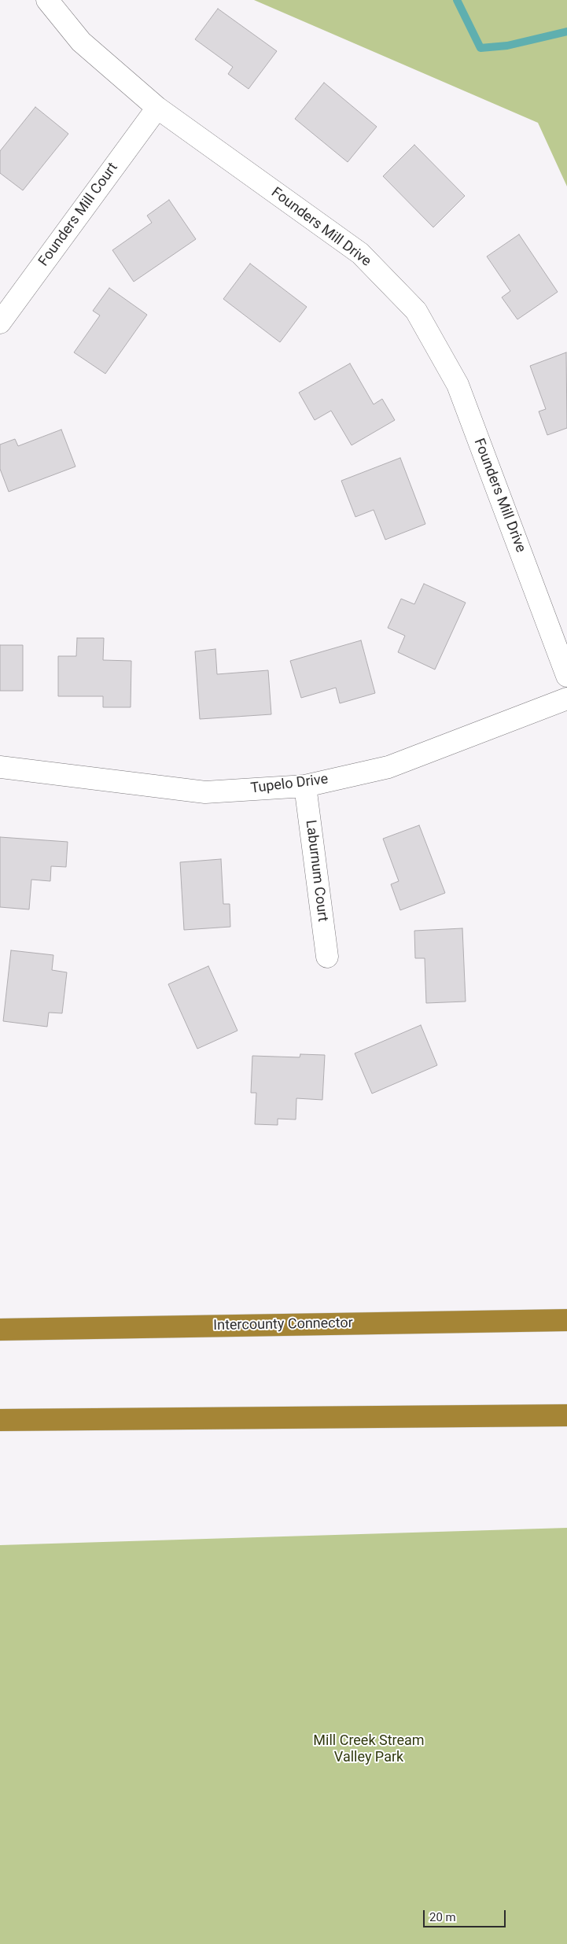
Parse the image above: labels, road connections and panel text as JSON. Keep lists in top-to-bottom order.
{
  "streets": {
    "highway": ["Intercounty Connector"],
    "street": [
      "Founders Mill Court",
      "Founders Mill Drive",
      "Tupelo Drive",
      "Laburnum Court"
    ]
  },
  "crossings": [
    ["Founders Mill Court", "Founders Mill Drive"],
    ["Tupelo Drive", "Laburnum Court"]
  ],
  "parks": ["Mill Creek Stream Valley Park"],
  "scale_bar": "20 m"
}
